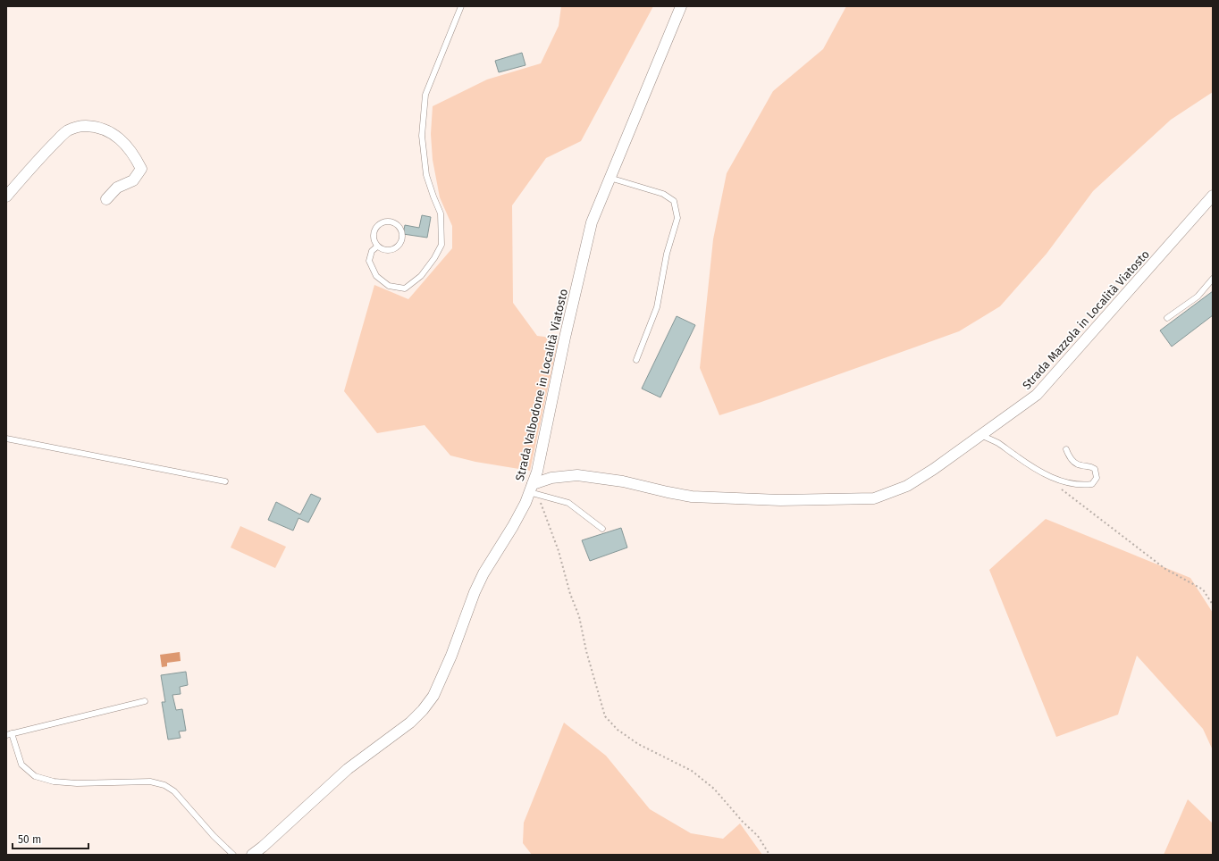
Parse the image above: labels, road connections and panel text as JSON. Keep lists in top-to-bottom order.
{
  "streets": {
    "street": ["Strada Mazzola in Località Viatosto", "Strada Valbodone in Località Viatosto"]
  },
  "crossings": [
    ["Strada Mazzola in Località Viatosto", "Strada Valbodone in Località Viatosto"]
  ],
  "scale_bar": "50 m"
}
